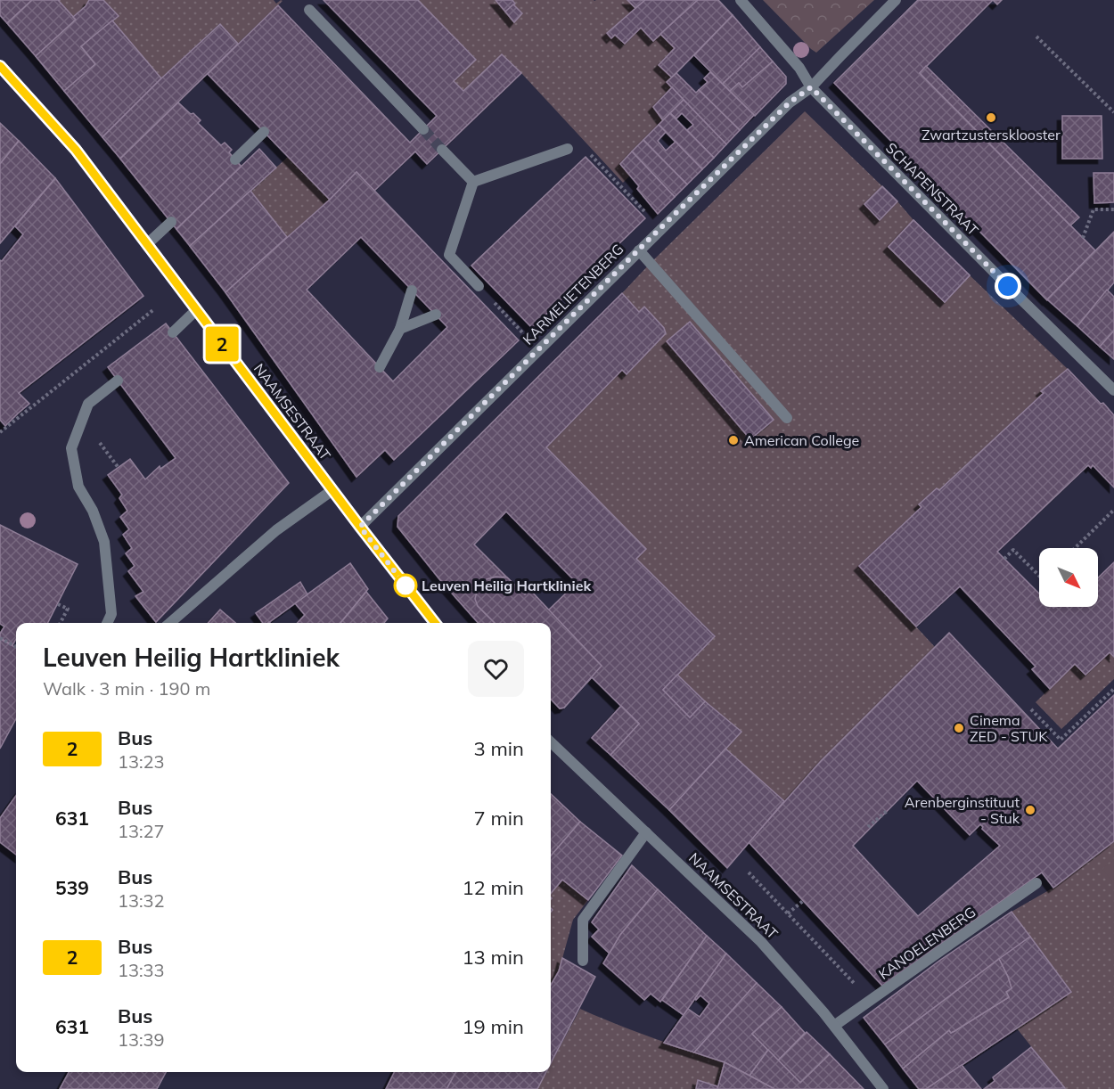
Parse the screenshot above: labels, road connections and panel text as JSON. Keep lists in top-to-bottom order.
{
  "streets": {
    "street": [
      "SCHAPENSTRAAT",
      "KARMELIETENBERG",
      "NAAMSESTRAAT",
      "KANOELENBERG"
    ]
  },
  "crossings": [
    ["SCHAPENSTRAAT", "KARMELIETENBERG"],
    ["KARMELIETENBERG", "NAAMSESTRAAT"],
    ["NAAMSESTRAAT", "KANOELENBERG"]
  ],
  "places": [
    "Zwartzustersklooster",
    "American College",
    "Leuven Heilig Hartkliniek",
    "Cinema ZED - STUK",
    "Arenberginstituut - Stuk"
  ],
  "lines": ["bus line 2"],
  "north": "bottom right",
  "page": {
    "on_map": "2",
    "heading": ["Leuven Heilig Hartkliniek", "Walk · 3 min · 190 m"],
    "list": [
      {
        "mark": "2",
        "name": "Bus",
        "note": "13:23",
        "value": "3 min"
      },
      {
        "mark": "631",
        "name": "Bus",
        "note": "13:27",
        "value": "7 min"
      },
      {
        "mark": "539",
        "name": "Bus",
        "note": "13:32",
        "value": "12 min"
      },
      {
        "mark": "2",
        "name": "Bus",
        "note": "13:33",
        "value": "13 min"
      },
      {
        "mark": "631",
        "name": "Bus",
        "note": "13:39",
        "value": "19 min"
      }
    ]
  }
}
